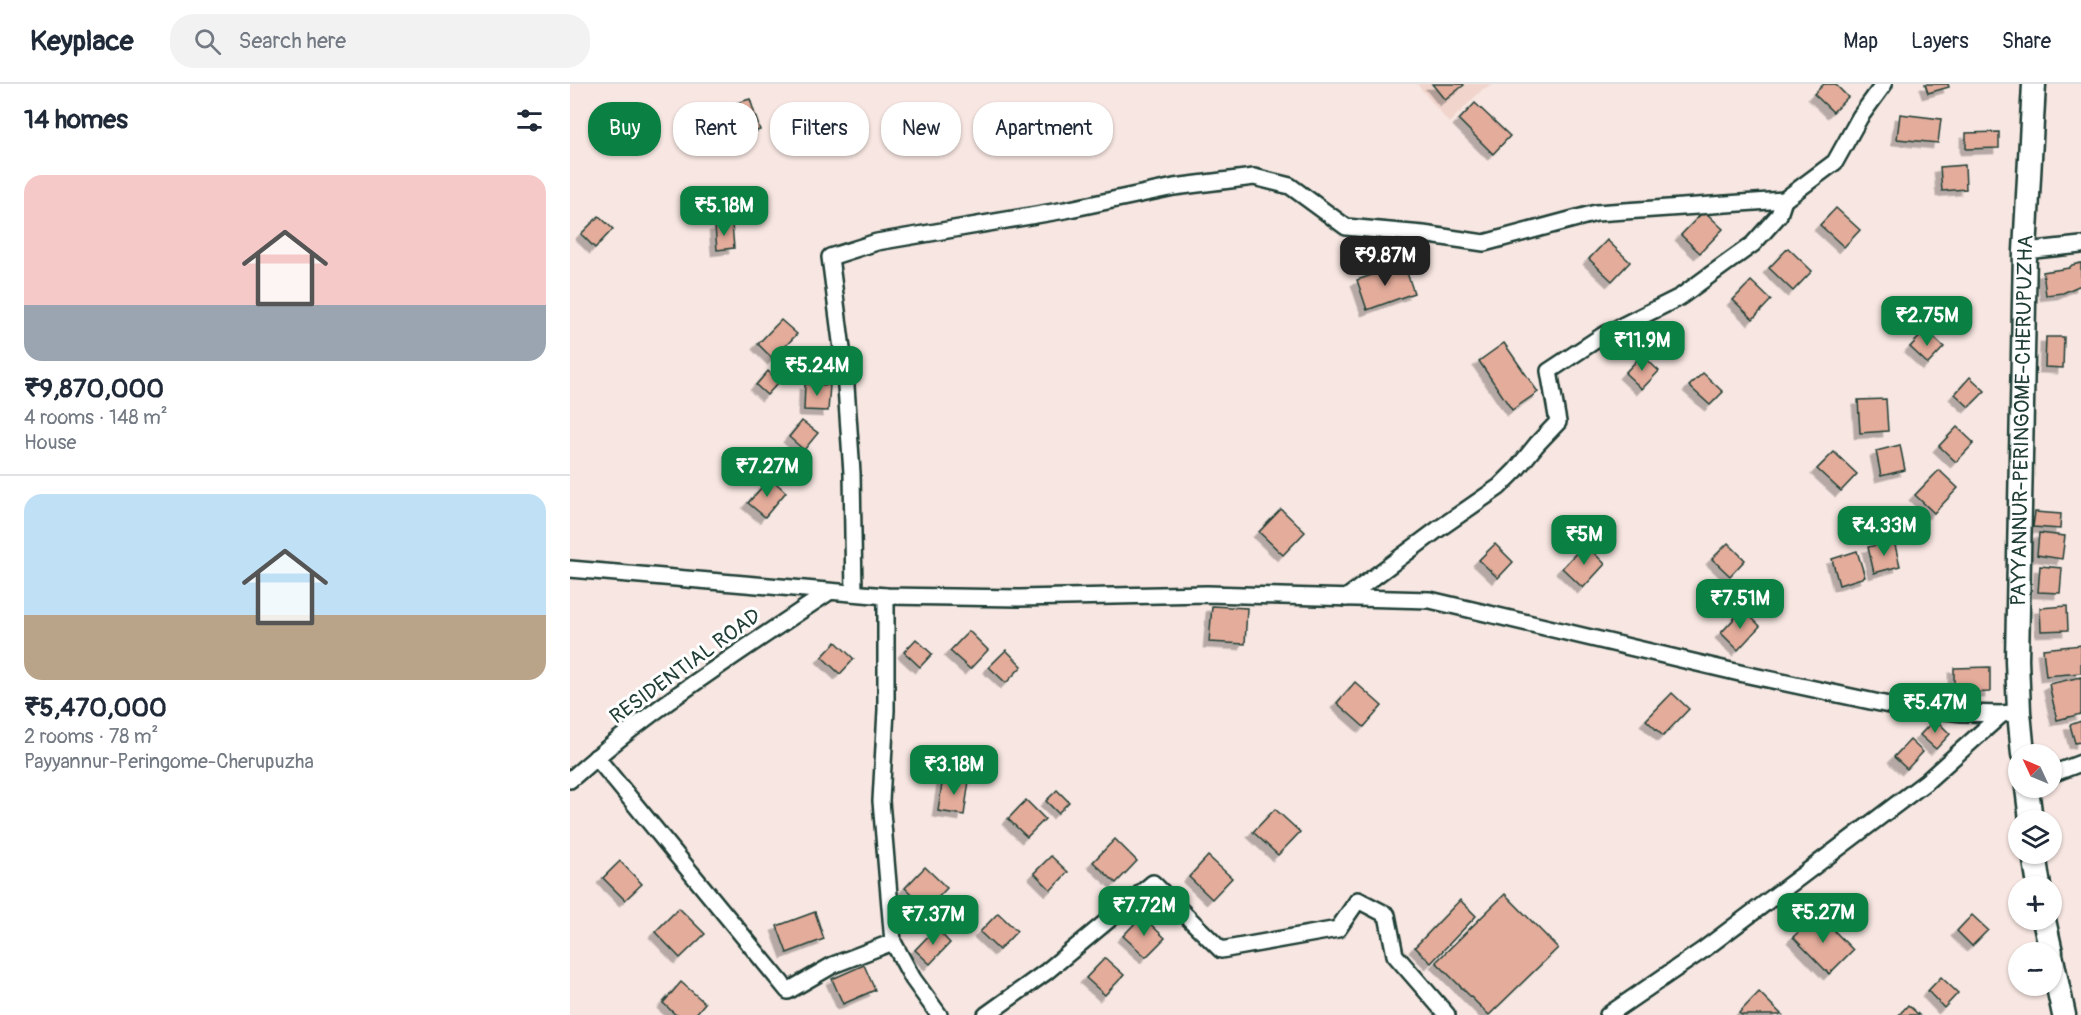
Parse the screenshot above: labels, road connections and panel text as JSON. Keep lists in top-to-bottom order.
{
  "streets": {
    "main road": ["PAYYANNUR-PERINGOME-CHERUPUZHA"],
    "street": ["RESIDENTIAL ROAD"]
  },
  "north": "top left",
  "page": {
    "header": "Keyplace",
    "search": "Search here",
    "nav": ["Map", "Layers", "Share"],
    "heading": "14 homes",
    "chip": [
      "Buy",
      "Rent",
      "Filters",
      "New",
      "Apartment"
    ],
    "list": [
      {
        "name": "₹9,870,000",
        "note": "4 rooms · 148 m² · House"
      },
      {
        "name": "₹5,470,000",
        "note": "2 rooms · 78 m² · Payyannur-Peringome-Cherupuzha"
      }
    ],
    "price": [
      "₹5.18M",
      "₹9.87M",
      "₹2.75M",
      "₹11.9M",
      "₹5.24M",
      "₹7.27M",
      "₹4.33M",
      "₹5M",
      "₹7.51M",
      "₹5.47M",
      "₹3.18M",
      "₹7.72M",
      "₹5.27M",
      "₹7.37M"
    ],
    "map_buttons": ["+", "−"]
  }
}
